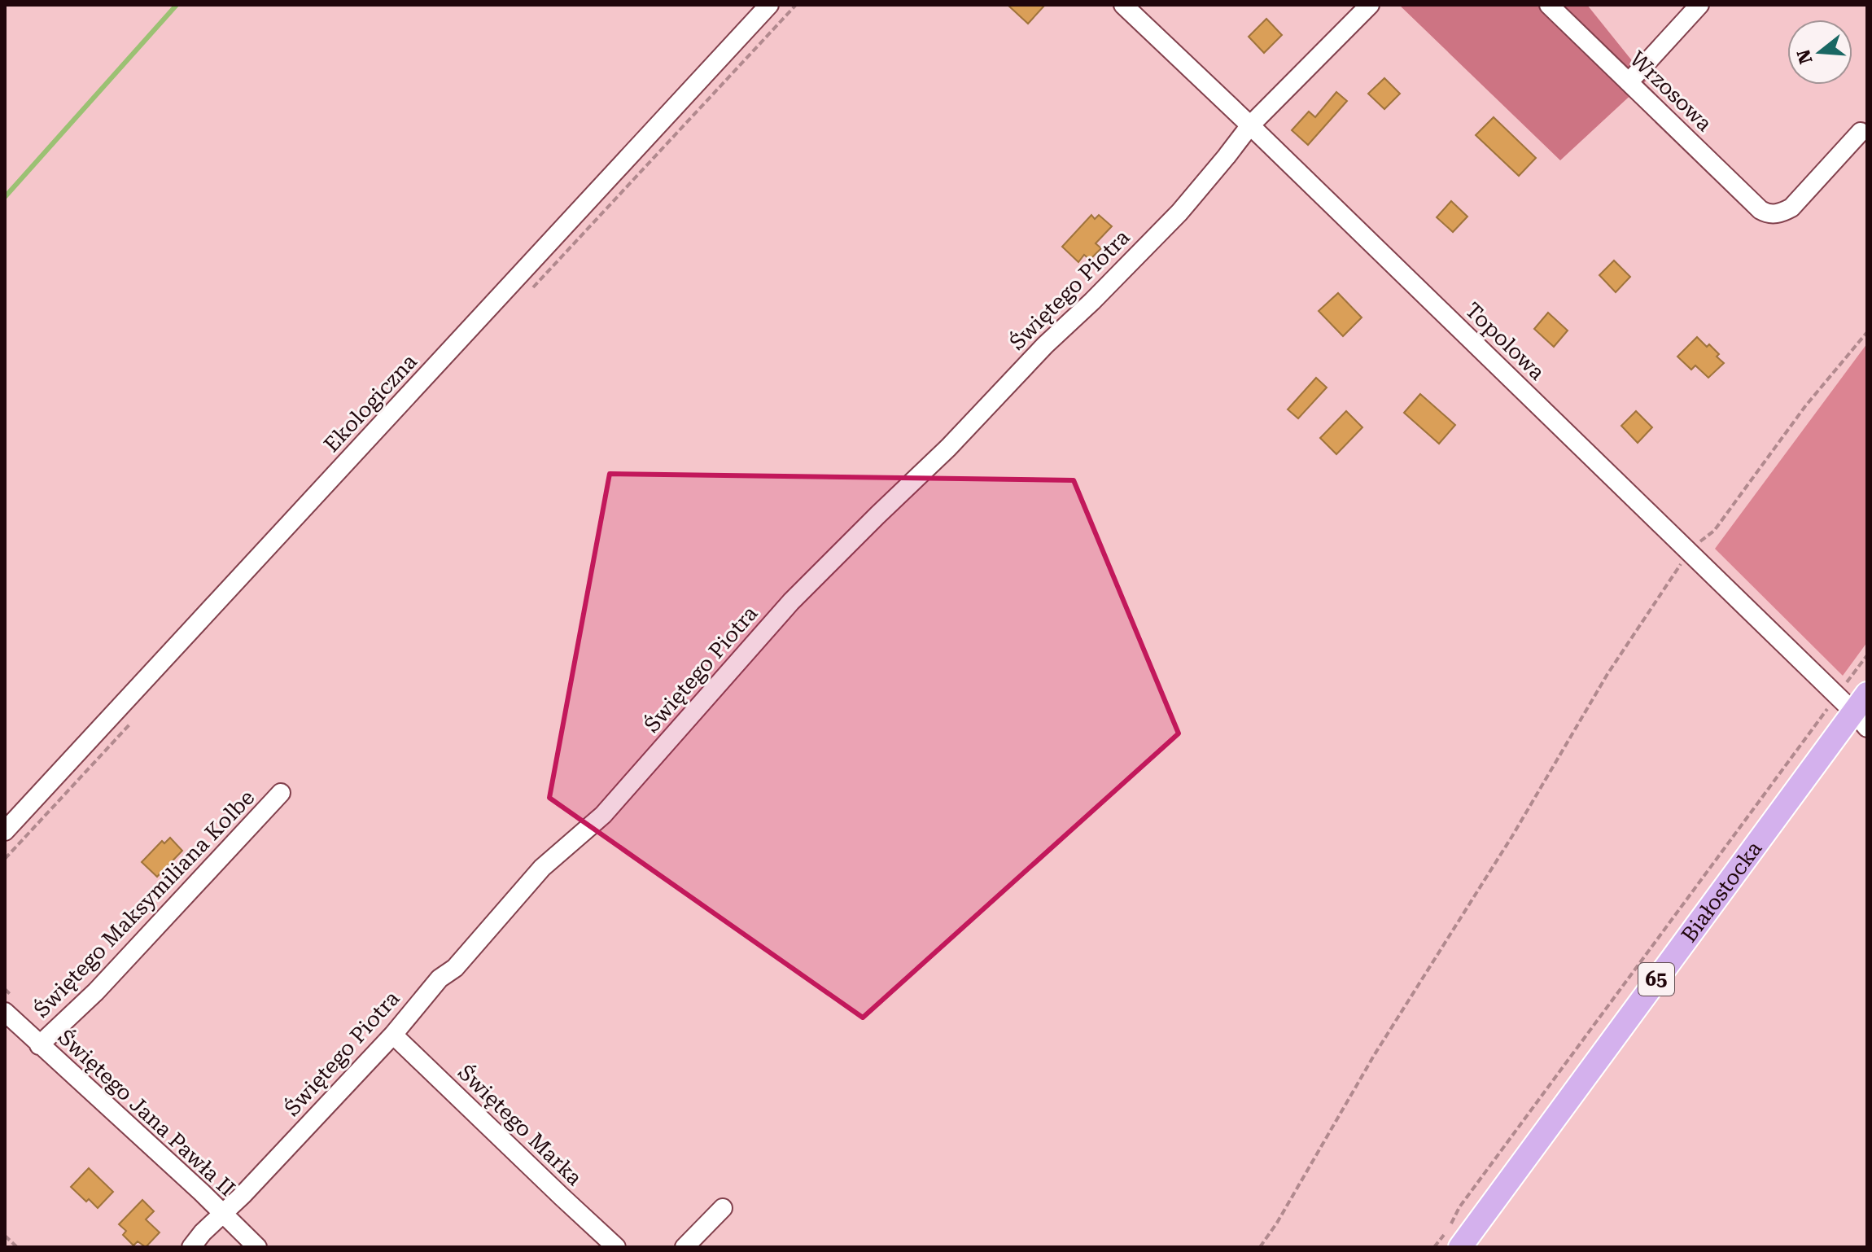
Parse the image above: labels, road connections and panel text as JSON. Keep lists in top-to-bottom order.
{
  "streets": {
    "main road": ["Białostocka", "65"],
    "street": [
      "Wrzosowa",
      "Świętego Piotra",
      "Topolowa",
      "Ekologiczna",
      "Świętego Maksymiliana Kolbe",
      "Świętego Jana Pawła II",
      "Świętego Marka"
    ]
  },
  "crossings": [
    ["Świętego Piotra", "Topolowa"],
    ["Świętego Piotra", "Świętego Jana Pawła II"],
    ["Świętego Piotra", "Świętego Marka"],
    ["Topolowa", "Białostocka"],
    ["Świętego Maksymiliana Kolbe", "Świętego Jana Pawła II"]
  ],
  "north": "left"
}
